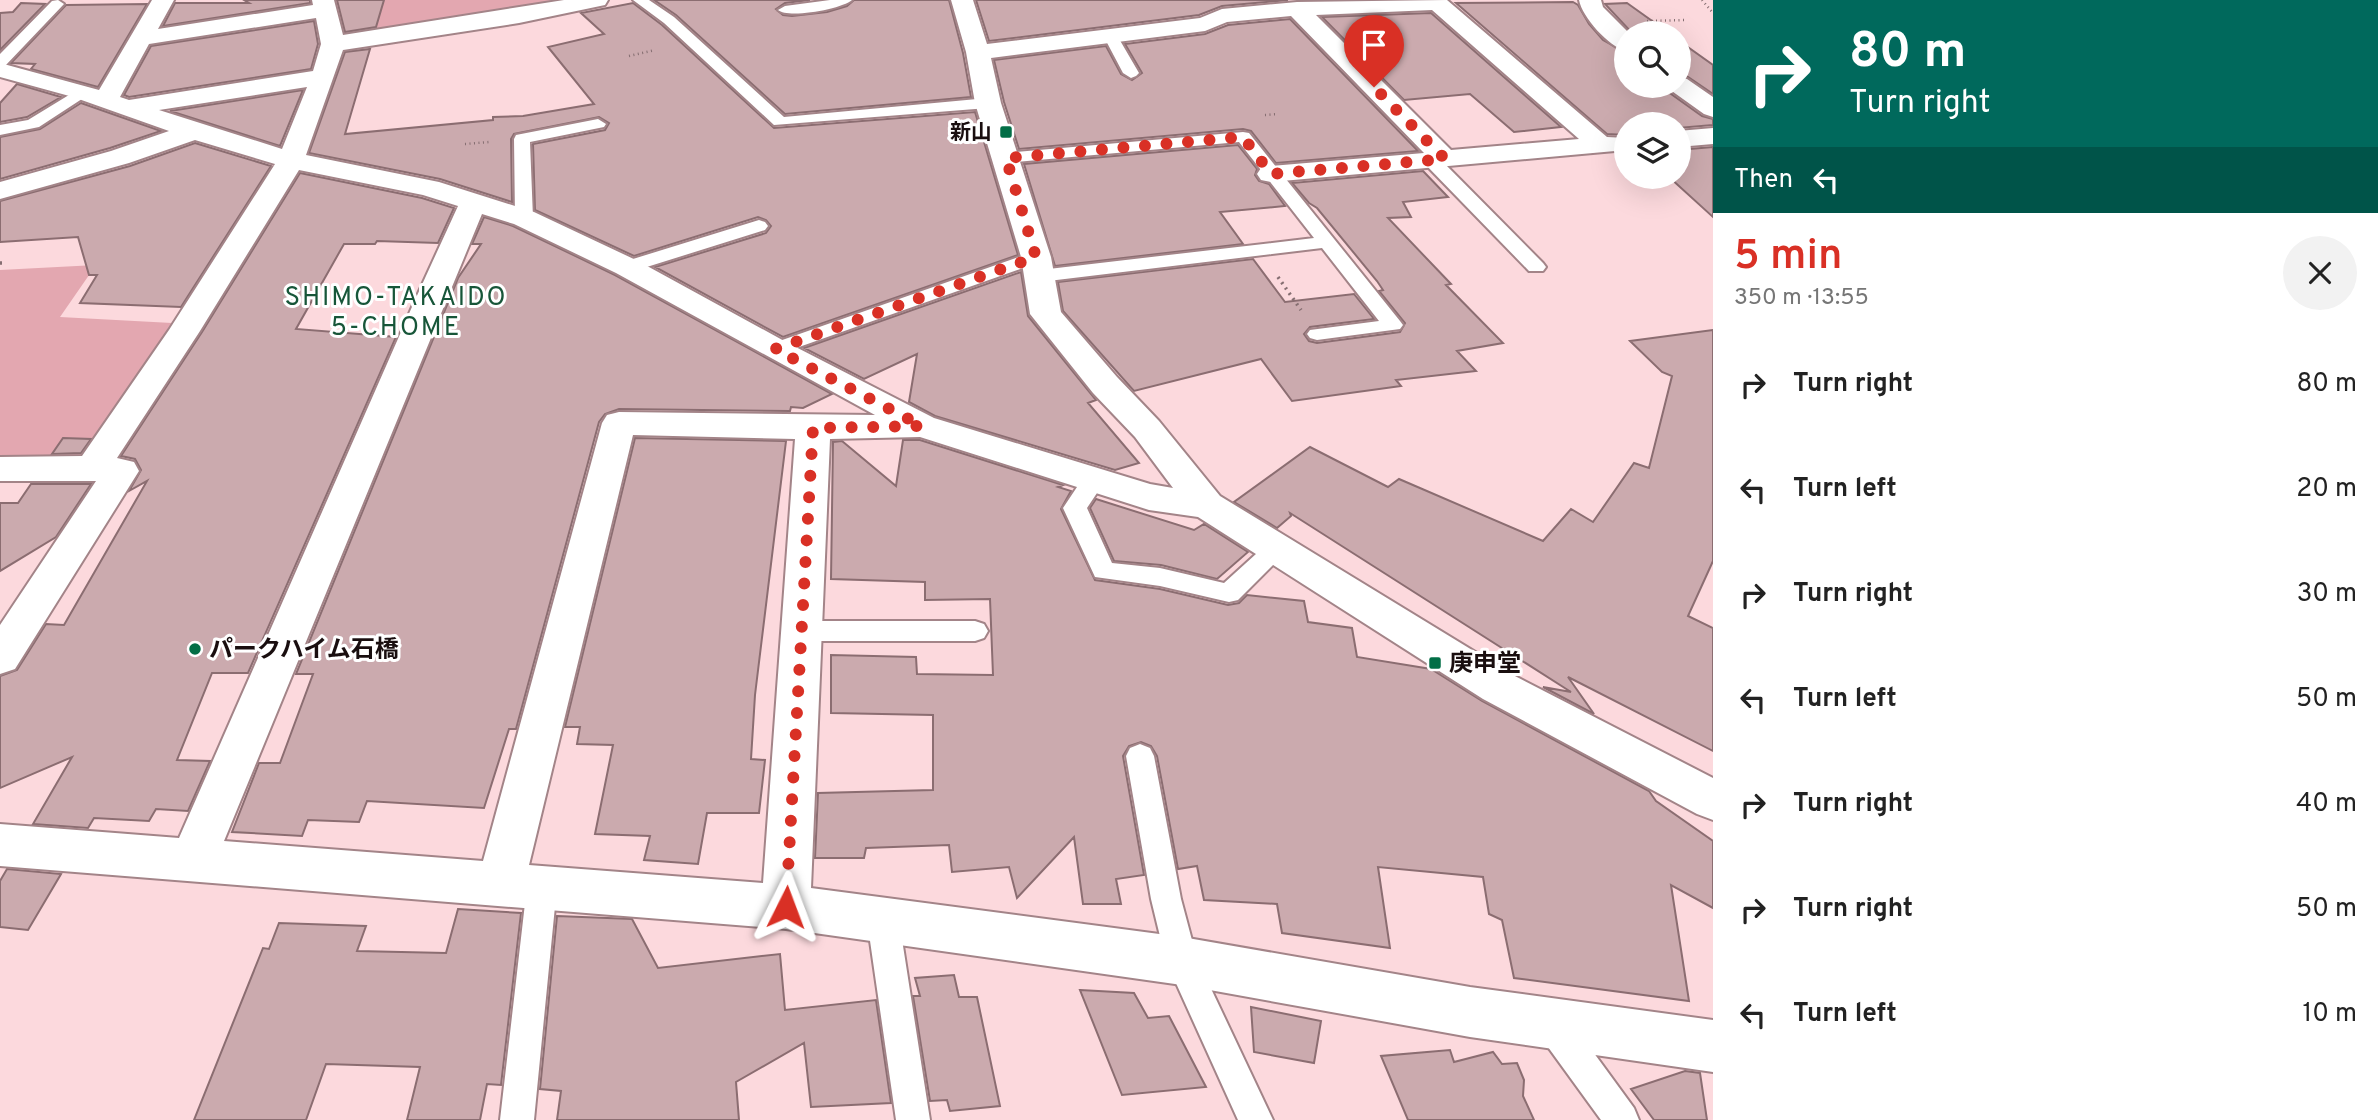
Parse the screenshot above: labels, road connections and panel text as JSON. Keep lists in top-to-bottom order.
{
  "districts": ["SHIMO-TAKAIDO 5-CHOME"],
  "places": {
    "transit": ["新山", "庚申堂"],
    "other": ["パークハイム石橋"]
  },
  "page": {
    "turn": ["80 m", "Turn right"],
    "then": "Then",
    "heading": ["5 min", "350 m · 13:55"],
    "list": [
      {
        "name": "Turn right",
        "value": "80 m"
      },
      {
        "name": "Turn left",
        "value": "20 m"
      },
      {
        "name": "Turn right",
        "value": "30 m"
      },
      {
        "name": "Turn left",
        "value": "50 m"
      },
      {
        "name": "Turn right",
        "value": "40 m"
      },
      {
        "name": "Turn right",
        "value": "50 m"
      },
      {
        "name": "Turn left",
        "value": "10 m"
      }
    ]
  }
}
